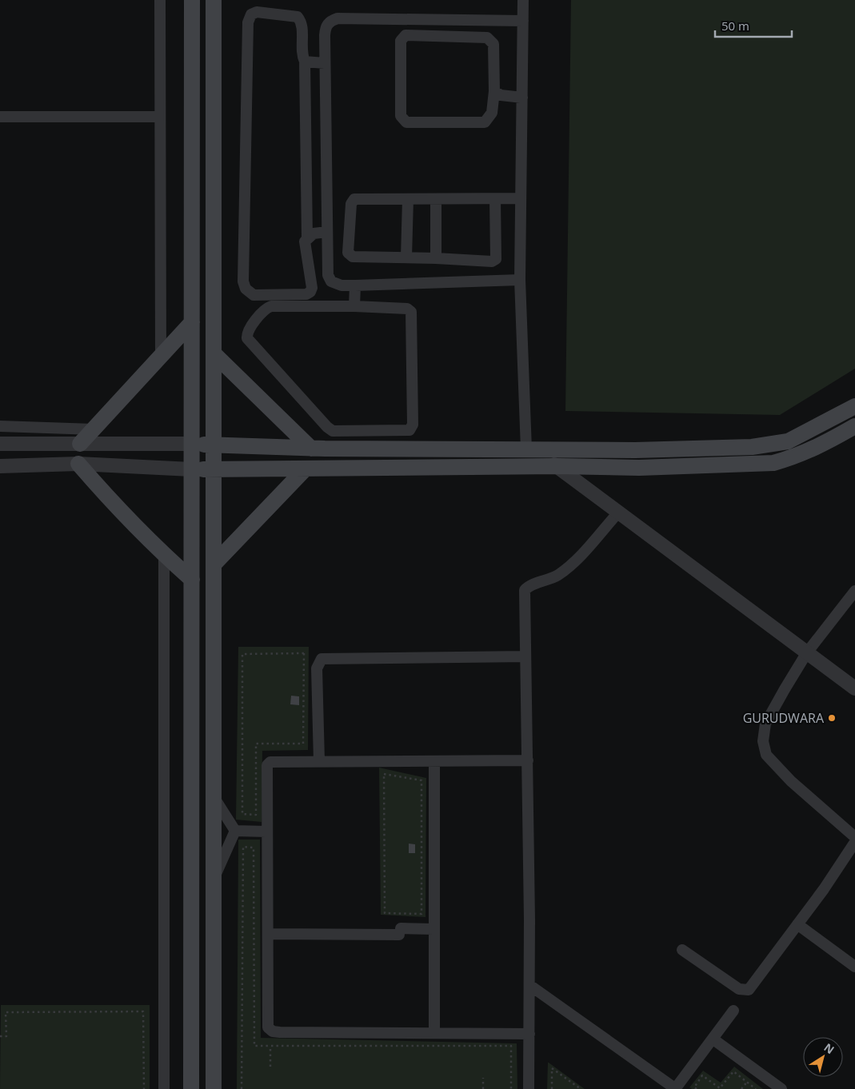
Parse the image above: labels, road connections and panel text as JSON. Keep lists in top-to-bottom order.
{
  "places": ["GURUDWARA"],
  "scale_bar": "50 m",
  "north": "top right"
}
